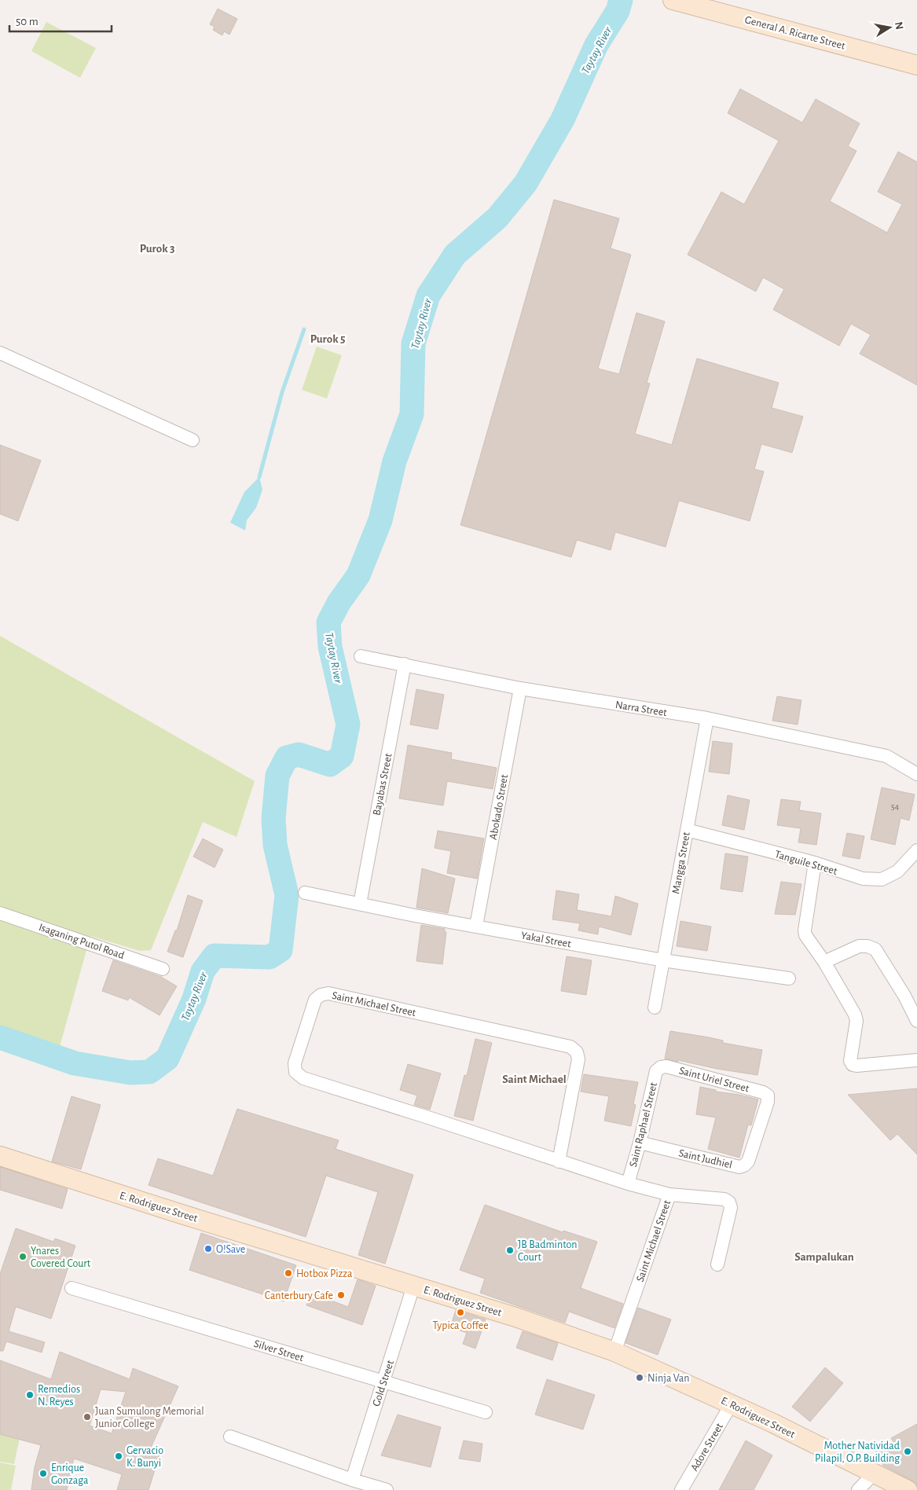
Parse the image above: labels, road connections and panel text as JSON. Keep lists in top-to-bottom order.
{
  "streets": {
    "street": [
      "General A. Ricarte Street",
      "Narra Street",
      "Bayabas Street",
      "Abokado Street",
      "Tanguile Street",
      "Mangga Street",
      "Yakal Street",
      "Isaganing Putol Road",
      "Saint Michael Street",
      "Saint Uriel Street",
      "Saint Raphael Street",
      "Saint Judhiel",
      "E. Rodriguez Street",
      "Silver Street",
      "Gold Street",
      "Adore Street"
    ]
  },
  "crossings": [
    ["Narra Street", "Bayabas Street"],
    ["Narra Street", "Abokado Street"],
    ["Narra Street", "Mangga Street"],
    ["Bayabas Street", "Yakal Street"],
    ["Abokado Street", "Yakal Street"],
    ["Tanguile Street", "Mangga Street"],
    ["Mangga Street", "Yakal Street"],
    ["Saint Michael Street", "Saint Raphael Street"],
    ["Saint Michael Street", "E. Rodriguez Street"],
    ["Saint Uriel Street", "Saint Raphael Street"],
    ["Saint Uriel Street", "Saint Judhiel"],
    ["Saint Raphael Street", "Saint Judhiel"],
    ["E. Rodriguez Street", "Gold Street"],
    ["E. Rodriguez Street", "Adore Street"],
    ["Silver Street", "Gold Street"]
  ],
  "districts": [
    "Purok 3",
    "Purok 5",
    "Saint Michael",
    "Sampalukan"
  ],
  "water": ["Taytay River"],
  "places": [
    "O!Save",
    "JB Badminton Court",
    "Ynares Covered Court",
    "Hotbox Pizza",
    "Canterbury Cafe",
    "Typica Coffee",
    "Ninja Van",
    "Remedios N. Reyes",
    "Juan Sumulong Memorial Junior College",
    "Mother Natividad Pilapil, O.P. Building",
    "Gervacio K. Bunyi",
    "Enrique Gonzaga"
  ],
  "house_numbers": ["54"],
  "scale_bar": "50 m",
  "north": "right"
}
